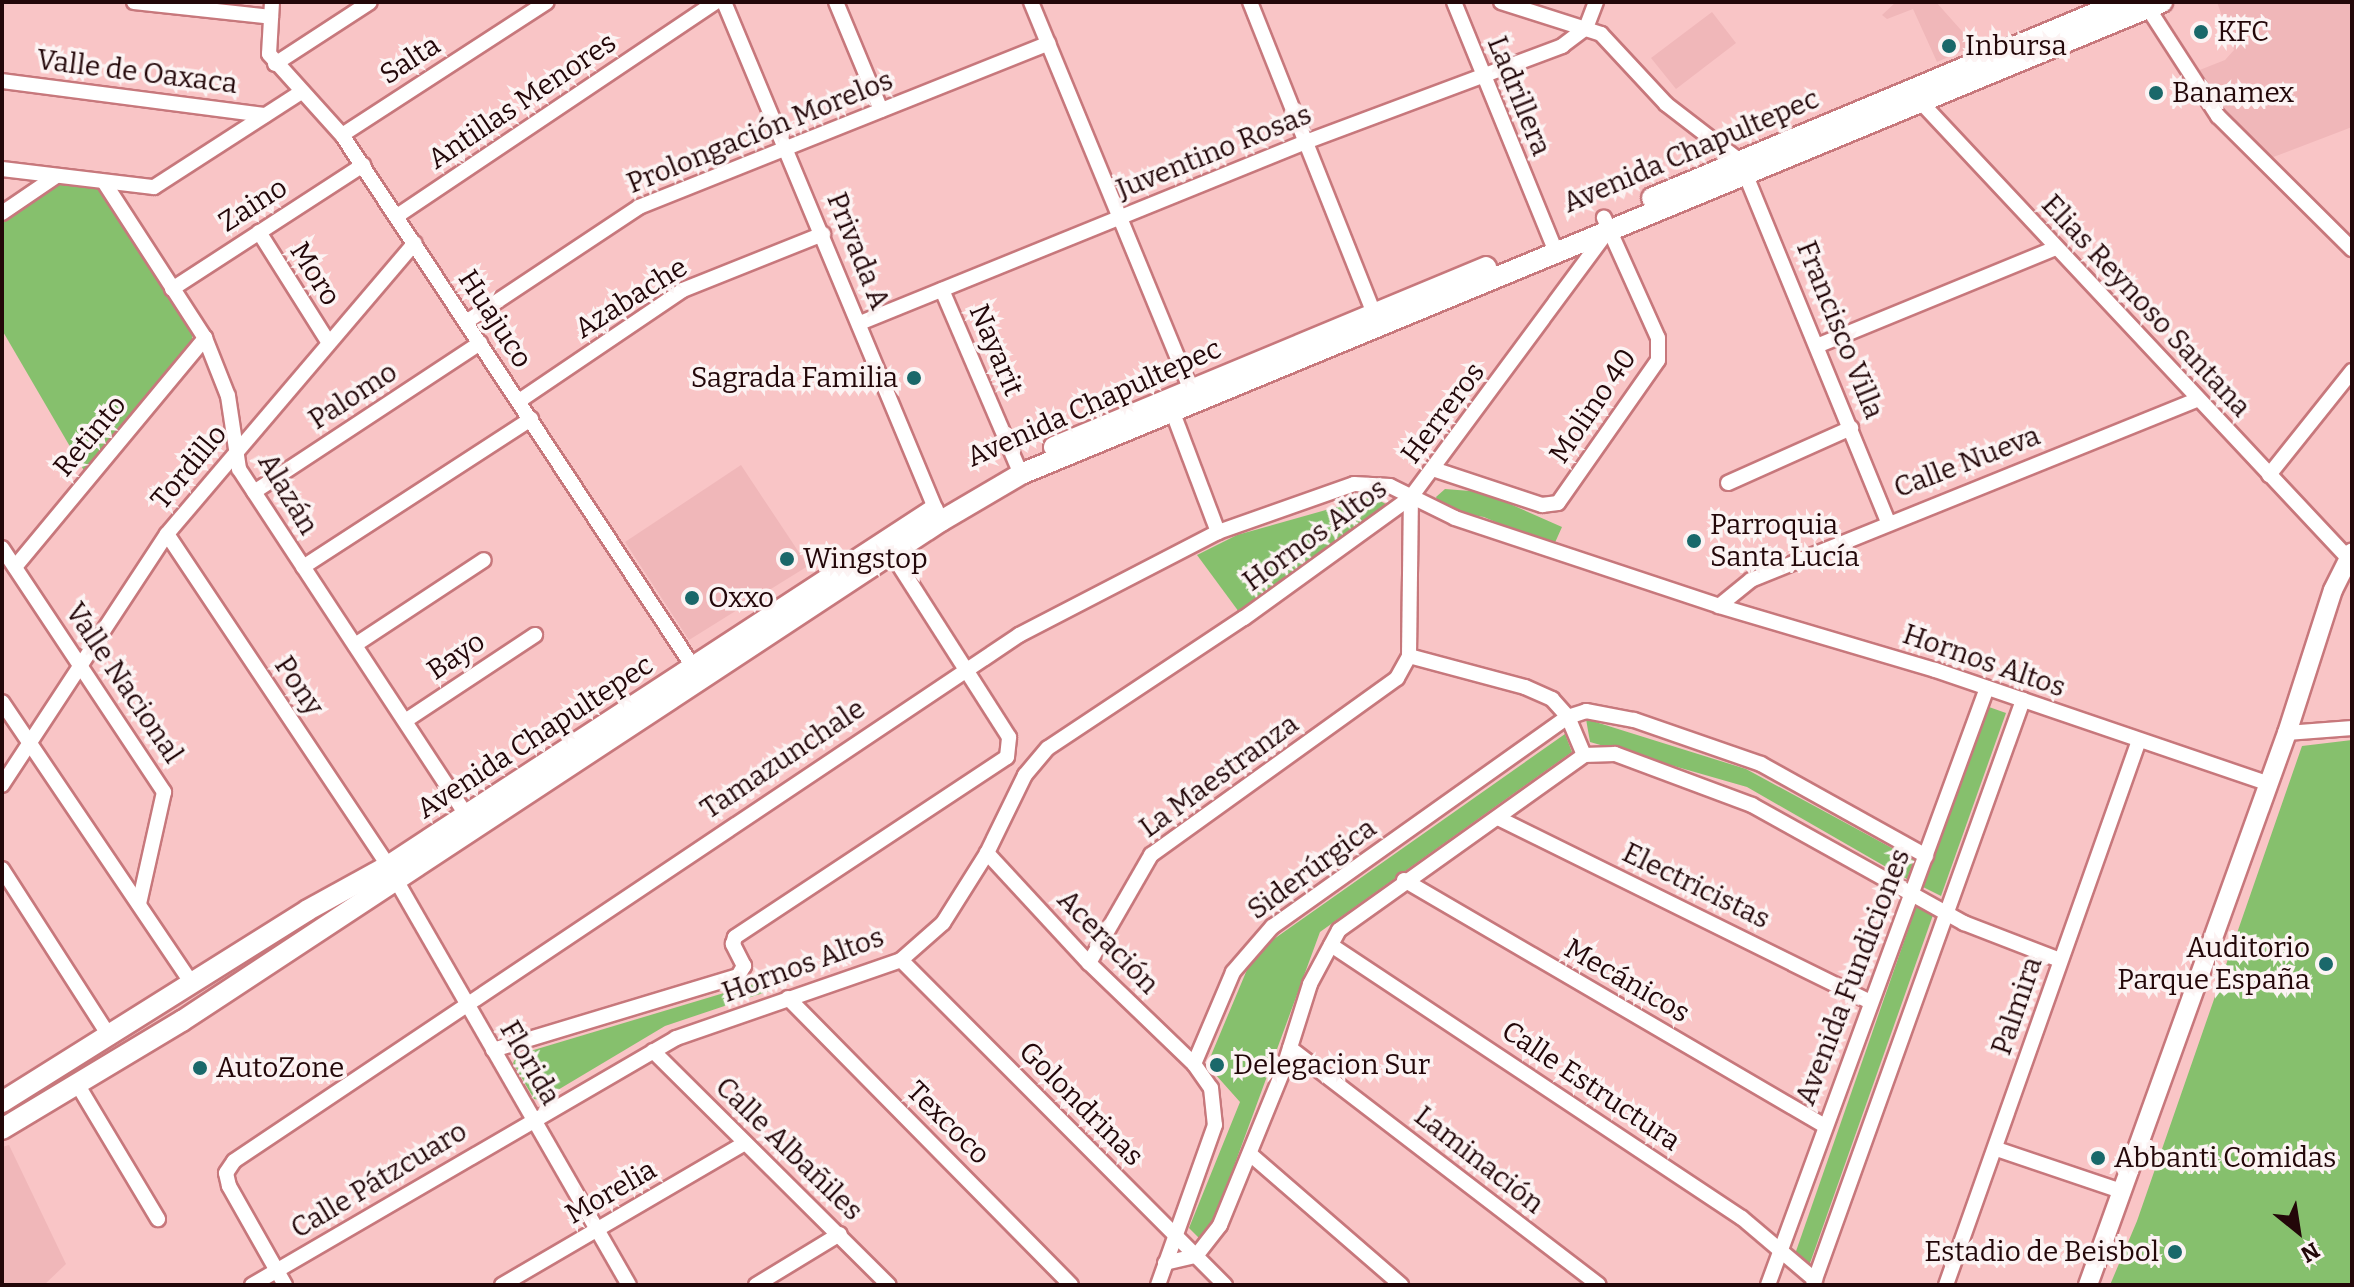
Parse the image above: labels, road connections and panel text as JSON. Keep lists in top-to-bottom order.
{
  "streets": {
    "main road": ["Avenida Chapultepec"],
    "street": [
      "Salta",
      "Valle de Oaxaca",
      "Ladrillera",
      "Antillas Menores",
      "Prolongación Morelos",
      "Juventino Rosas",
      "Zaino",
      "Privada A",
      "Moro",
      "Azabache",
      "Elias Reynoso Santana",
      "Huajuco",
      "Francisco Villa",
      "Nayarit",
      "Palomo",
      "Molino 40",
      "Herreros",
      "Retinto",
      "Calle Nueva",
      "Tordillo",
      "Alazán",
      "Hornos Altos",
      "Bayo",
      "Valle Nacional",
      "Pony",
      "Tamazunchale",
      "La Maestranza",
      "Siderúrgica",
      "Electricistas",
      "Aceración",
      "Avenida Fundiciones",
      "Mecánicos",
      "Palmira",
      "Florida",
      "Calle Estructura",
      "Golondrinas",
      "Texcoco",
      "Calle Albañiles",
      "Laminación",
      "Calle Pátzcuaro",
      "Morelia"
    ]
  },
  "crossings": [
    ["Salta", "Huajuco"],
    ["Ladrillera", "Avenida Chapultepec"],
    ["Ladrillera", "Juventino Rosas"],
    ["Antillas Menores", "Huajuco"],
    ["Prolongación Morelos", "Privada A"],
    ["Prolongación Morelos", "Huajuco"],
    ["Avenida Chapultepec", "Privada A"],
    ["Avenida Chapultepec", "Elias Reynoso Santana"],
    ["Avenida Chapultepec", "Huajuco"],
    ["Avenida Chapultepec", "Francisco Villa"],
    ["Avenida Chapultepec", "Nayarit"],
    ["Avenida Chapultepec", "Molino 40"],
    ["Avenida Chapultepec", "Herreros"],
    ["Avenida Chapultepec", "Alazán"],
    ["Avenida Chapultepec", "Pony"],
    ["Avenida Chapultepec", "Florida"],
    ["Juventino Rosas", "Privada A"],
    ["Juventino Rosas", "Nayarit"],
    ["Zaino", "Moro"],
    ["Zaino", "Huajuco"],
    ["Zaino", "Alazán"],
    ["Privada A", "Azabache"],
    ["Moro", "Tordillo"],
    ["Azabache", "Huajuco"],
    ["Elias Reynoso Santana", "Calle Nueva"],
    ["Huajuco", "Palomo"],
    ["Huajuco", "Tordillo"],
    ["Francisco Villa", "Calle Nueva"],
    ["Palomo", "Alazán"],
    ["Molino 40", "Herreros"],
    ["Herreros", "Hornos Altos"],
    ["Herreros", "Tamazunchale"],
    ["Herreros", "La Maestranza"],
    ["Retinto", "Alazán"],
    ["Retinto", "Valle Nacional"],
    ["Calle Nueva", "Hornos Altos"],
    ["Tordillo", "Alazán"],
    ["Tordillo", "Valle Nacional"],
    ["Tordillo", "Pony"],
    ["Alazán", "Bayo"],
    ["Hornos Altos", "Tamazunchale"],
    ["Hornos Altos", "Aceración"],
    ["Hornos Altos", "Avenida Fundiciones"],
    ["Hornos Altos", "Palmira"],
    ["Hornos Altos", "Florida"],
    ["Hornos Altos", "Golondrinas"],
    ["Hornos Altos", "Texcoco"],
    ["Hornos Altos", "Calle Albañiles"],
    ["Hornos Altos", "Calle Pátzcuaro"],
    ["Pony", "Florida"],
    ["Tamazunchale", "Florida"],
    ["Tamazunchale", "Calle Pátzcuaro"],
    ["La Maestranza", "Aceración"],
    ["Siderúrgica", "Aceración"],
    ["Electricistas", "Avenida Fundiciones"],
    ["Avenida Fundiciones", "Mecánicos"],
    ["Avenida Fundiciones", "Calle Estructura"],
    ["Florida", "Calle Pátzcuaro"],
    ["Florida", "Morelia"],
    ["Calle Albañiles", "Morelia"]
  ],
  "places": [
    "KFC",
    "Inbursa",
    "Banamex",
    "Sagrada Familia",
    "Parroquia Santa Lucía",
    "Wingstop",
    "Oxxo",
    "Auditorio Parque España",
    "Delegacion Sur",
    "AutoZone",
    "Abbanti Comidas",
    "Estadio de Beisbol"
  ],
  "north": "bottom right"
}
